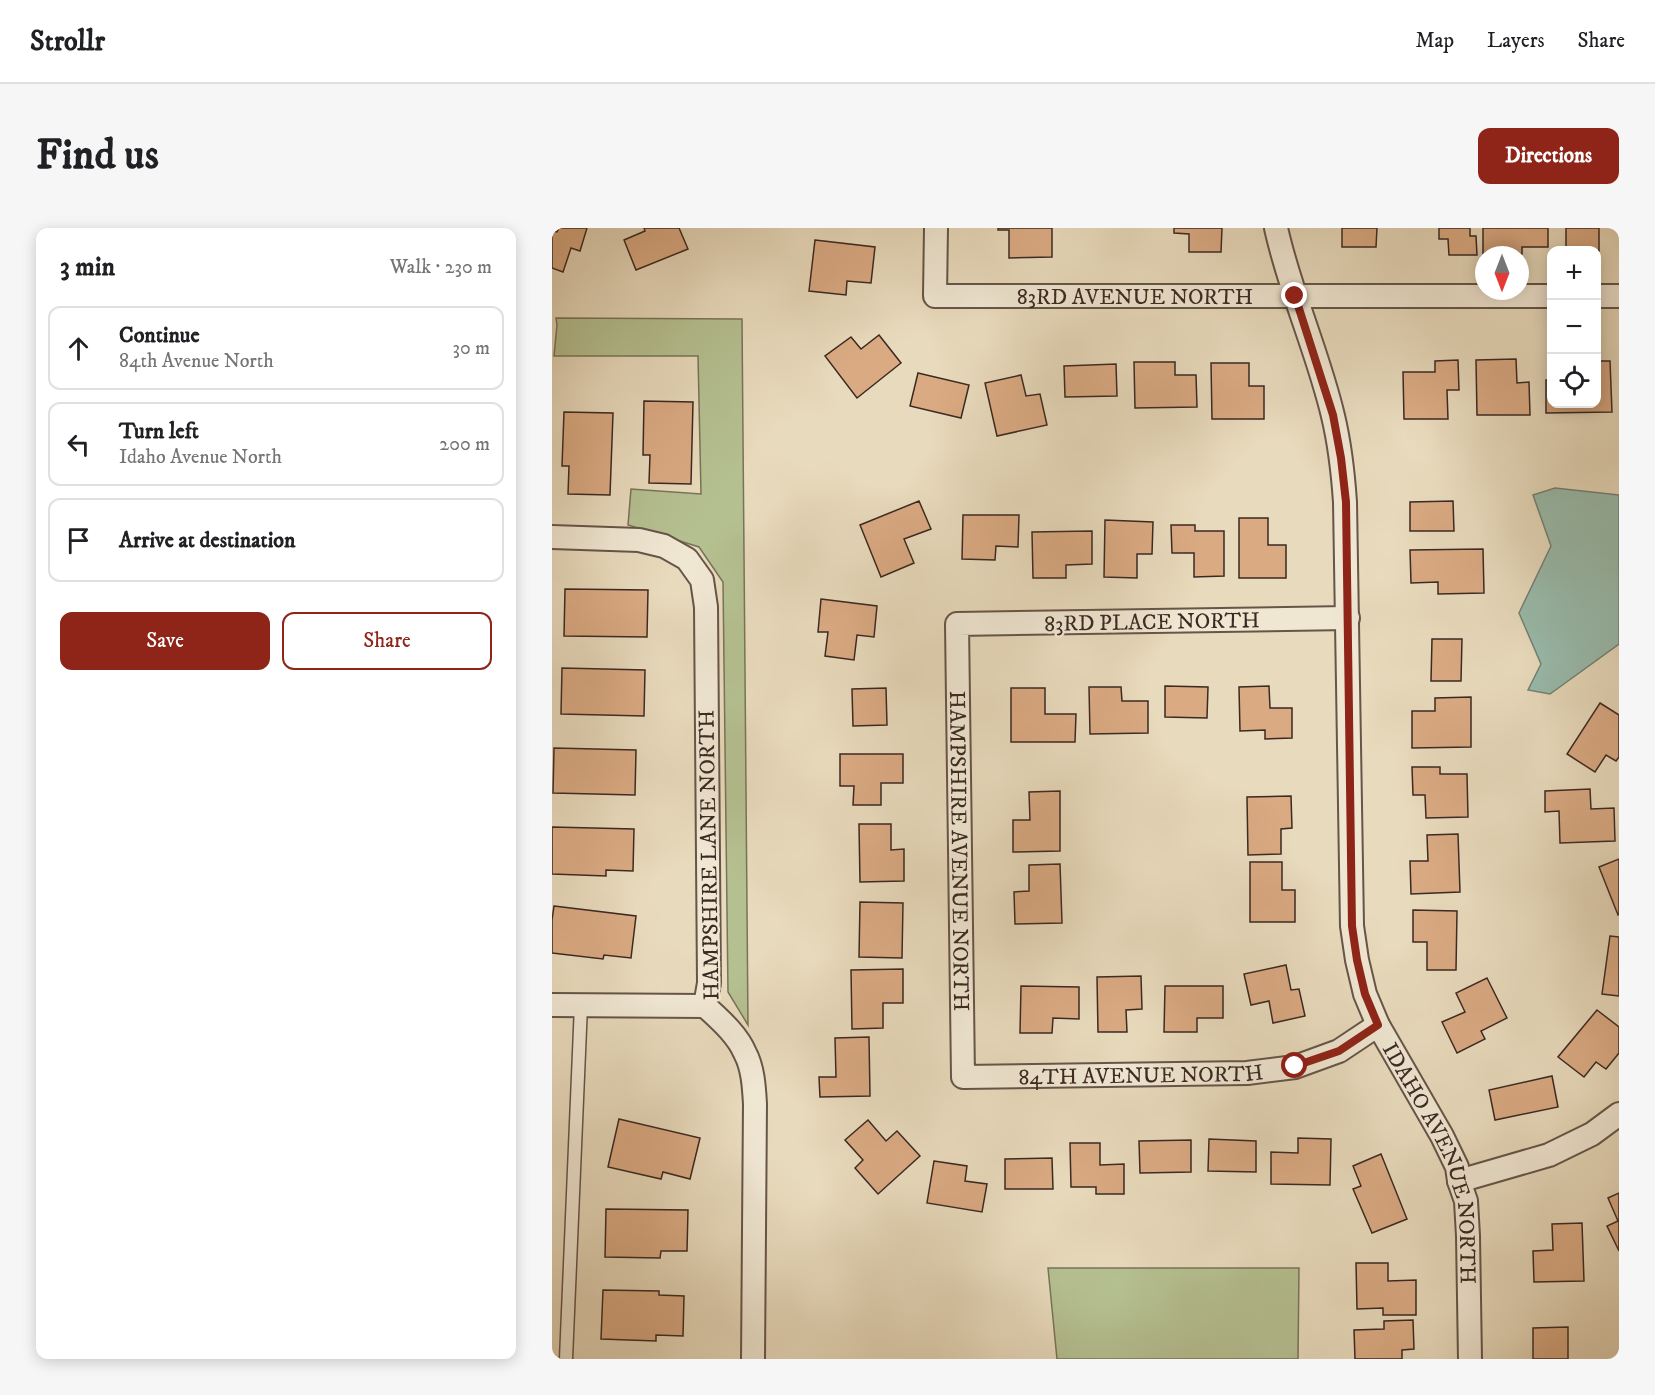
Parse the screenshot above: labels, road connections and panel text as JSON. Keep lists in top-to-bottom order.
{
  "streets": {
    "street": [
      "83RD AVENUE NORTH",
      "83RD PLACE NORTH",
      "HAMPSHIRE AVENUE NORTH",
      "HAMPSHIRE LANE NORTH",
      "84TH AVENUE NORTH",
      "IDAHO AVENUE NORTH"
    ]
  },
  "crossings": [
    ["83RD AVENUE NORTH", "IDAHO AVENUE NORTH"],
    ["83RD PLACE NORTH", "HAMPSHIRE AVENUE NORTH"],
    ["83RD PLACE NORTH", "IDAHO AVENUE NORTH"],
    ["HAMPSHIRE AVENUE NORTH", "84TH AVENUE NORTH"],
    ["84TH AVENUE NORTH", "IDAHO AVENUE NORTH"]
  ],
  "north": "bottom",
  "page": {
    "header": "Strollr",
    "nav": ["Map", "Layers", "Share"],
    "buttons": [
      "Directions",
      ["Save", "Share"]
    ],
    "title": "Find us",
    "heading": ["3 min", "Walk · 230 m"],
    "map_buttons": ["+", "−"],
    "list": [
      ["Continue", "84th Avenue North", "30 m"],
      ["Turn left", "Idaho Avenue North", "200 m"],
      "Arrive at destination"
    ]
  }
}
